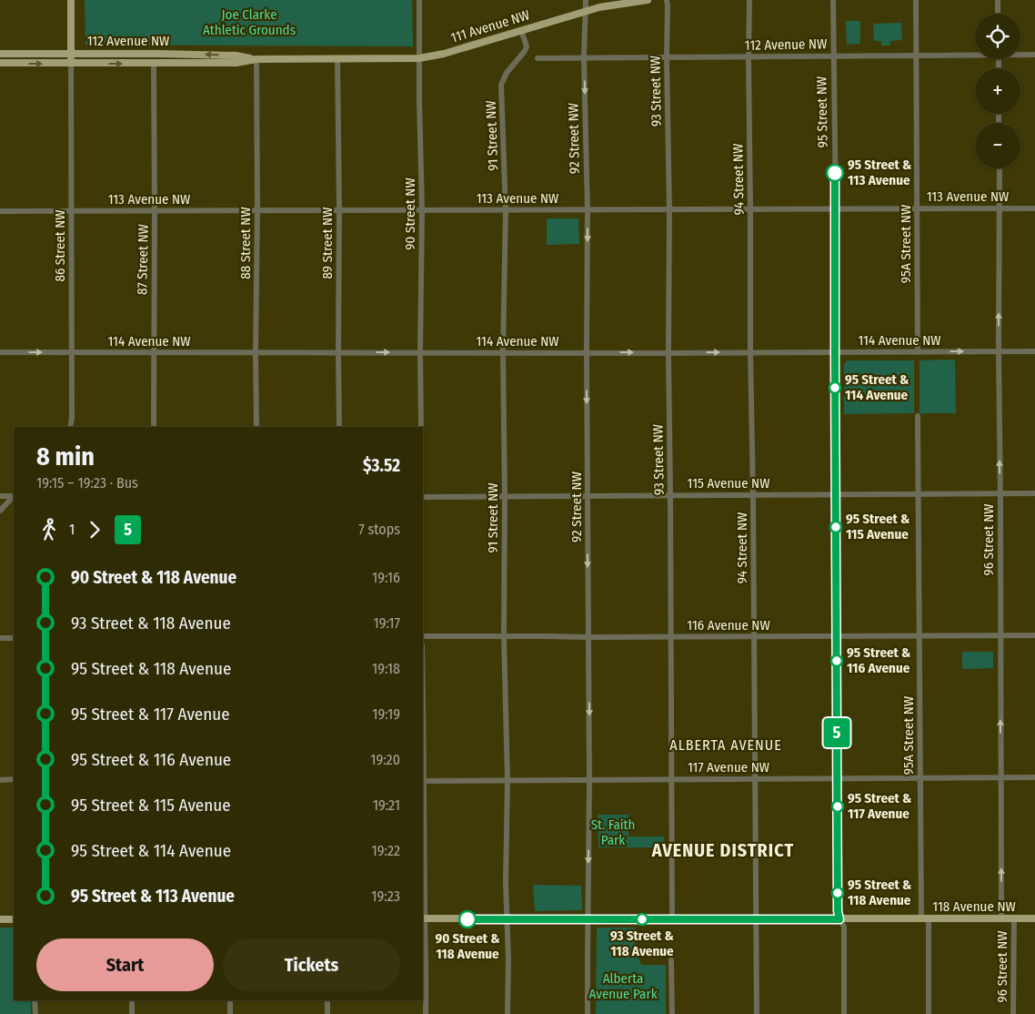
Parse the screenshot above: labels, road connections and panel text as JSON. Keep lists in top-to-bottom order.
{
  "streets": {
    "main road": ["111 Avenue NW", "112 Avenue NW", "118 Avenue NW"],
    "street": [
      "93 Street NW",
      "95 Street NW",
      "91 Street NW",
      "92 Street NW",
      "94 Street NW",
      "113 Avenue NW",
      "90 Street NW",
      "88 Street NW",
      "89 Street NW",
      "95A Street NW",
      "86 Street NW",
      "87 Street NW",
      "114 Avenue NW",
      "115 Avenue NW",
      "96 Street NW",
      "116 Avenue NW",
      "117 Avenue NW"
    ]
  },
  "crossings": [
    ["111 Avenue NW", "112 Avenue NW"],
    ["111 Avenue NW", "91 Street NW"],
    ["111 Avenue NW", "92 Street NW"],
    ["111 Avenue NW", "90 Street NW"],
    ["112 Avenue NW", "93 Street NW"],
    ["112 Avenue NW", "95 Street NW"],
    ["112 Avenue NW", "92 Street NW"],
    ["112 Avenue NW", "94 Street NW"],
    ["112 Avenue NW", "90 Street NW"],
    ["112 Avenue NW", "88 Street NW"],
    ["112 Avenue NW", "89 Street NW"],
    ["112 Avenue NW", "95A Street NW"],
    ["112 Avenue NW", "86 Street NW"],
    ["112 Avenue NW", "87 Street NW"],
    ["93 Street NW", "113 Avenue NW"],
    ["93 Street NW", "114 Avenue NW"],
    ["93 Street NW", "115 Avenue NW"],
    ["93 Street NW", "116 Avenue NW"],
    ["93 Street NW", "117 Avenue NW"],
    ["93 Street NW", "118 Avenue NW"],
    ["95 Street NW", "113 Avenue NW"],
    ["95 Street NW", "114 Avenue NW"],
    ["95 Street NW", "115 Avenue NW"],
    ["95 Street NW", "116 Avenue NW"],
    ["95 Street NW", "117 Avenue NW"],
    ["95 Street NW", "118 Avenue NW"],
    ["91 Street NW", "113 Avenue NW"],
    ["91 Street NW", "114 Avenue NW"],
    ["91 Street NW", "115 Avenue NW"],
    ["91 Street NW", "116 Avenue NW"],
    ["91 Street NW", "117 Avenue NW"],
    ["91 Street NW", "118 Avenue NW"],
    ["92 Street NW", "113 Avenue NW"],
    ["92 Street NW", "114 Avenue NW"],
    ["92 Street NW", "115 Avenue NW"],
    ["92 Street NW", "116 Avenue NW"],
    ["92 Street NW", "117 Avenue NW"],
    ["92 Street NW", "118 Avenue NW"],
    ["94 Street NW", "113 Avenue NW"],
    ["94 Street NW", "114 Avenue NW"],
    ["94 Street NW", "115 Avenue NW"],
    ["94 Street NW", "116 Avenue NW"],
    ["94 Street NW", "117 Avenue NW"],
    ["94 Street NW", "118 Avenue NW"],
    ["113 Avenue NW", "90 Street NW"],
    ["113 Avenue NW", "88 Street NW"],
    ["113 Avenue NW", "89 Street NW"],
    ["113 Avenue NW", "95A Street NW"],
    ["113 Avenue NW", "86 Street NW"],
    ["113 Avenue NW", "87 Street NW"],
    ["113 Avenue NW", "96 Street NW"],
    ["90 Street NW", "114 Avenue NW"],
    ["88 Street NW", "114 Avenue NW"],
    ["89 Street NW", "114 Avenue NW"],
    ["95A Street NW", "114 Avenue NW"],
    ["95A Street NW", "115 Avenue NW"],
    ["95A Street NW", "116 Avenue NW"],
    ["95A Street NW", "117 Avenue NW"],
    ["95A Street NW", "118 Avenue NW"],
    ["86 Street NW", "114 Avenue NW"],
    ["87 Street NW", "114 Avenue NW"],
    ["114 Avenue NW", "96 Street NW"],
    ["115 Avenue NW", "96 Street NW"],
    ["96 Street NW", "116 Avenue NW"],
    ["96 Street NW", "117 Avenue NW"],
    ["96 Street NW", "118 Avenue NW"]
  ],
  "one_way": ["92 Street NW", "114 Avenue NW", "96 Street NW"],
  "districts": ["ALBERTA AVENUE", "AVENUE DISTRICT"],
  "parks": ["Joe Clarke Athletic Grounds", "St. Faith Park", "Alberta Avenue Park"],
  "places": [
    "95 Street & 113 Avenue",
    "95 Street & 114 Avenue",
    "95 Street & 115 Avenue",
    "95 Street & 116 Avenue",
    "95 Street & 117 Avenue",
    "95 Street & 118 Avenue",
    "90 Street & 118 Avenue",
    "93 Street & 118 Avenue"
  ],
  "lines": ["bus line 5"],
  "page": {
    "on_map": "5",
    "map_buttons": ["+", "−"],
    "heading": ["8 min", "19:15 – 19:23 · Bus", "$3.52"],
    "legs": ["1", "5", "7 stops"],
    "list": [
      {
        "name": "90 Street & 118 Avenue",
        "value": "19:16"
      },
      {
        "name": "93 Street & 118 Avenue",
        "value": "19:17"
      },
      {
        "name": "95 Street & 118 Avenue",
        "value": "19:18"
      },
      {
        "name": "95 Street & 117 Avenue",
        "value": "19:19"
      },
      {
        "name": "95 Street & 116 Avenue",
        "value": "19:20"
      },
      {
        "name": "95 Street & 115 Avenue",
        "value": "19:21"
      },
      {
        "name": "95 Street & 114 Avenue",
        "value": "19:22"
      },
      {
        "name": "95 Street & 113 Avenue",
        "value": "19:23"
      }
    ],
    "buttons": ["Start", "Tickets"]
  }
}
